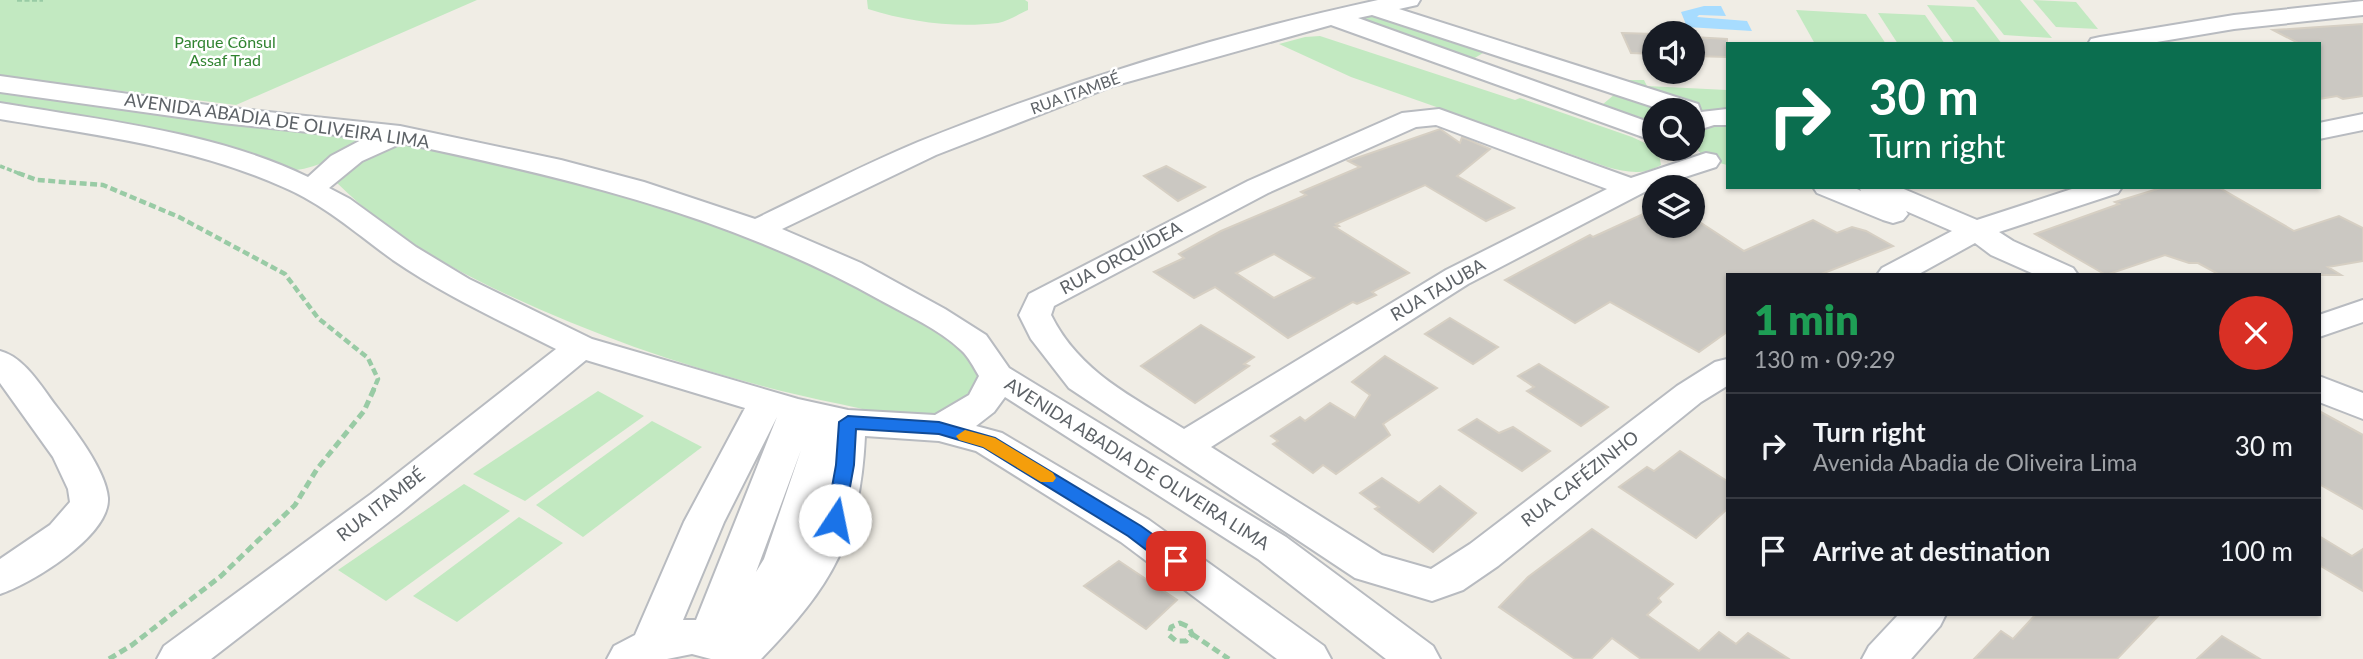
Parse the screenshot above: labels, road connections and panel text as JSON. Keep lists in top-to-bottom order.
{
  "streets": {
    "street": [
      "RUA ITAMBÉ",
      "AVENIDA ABADIA DE OLIVEIRA LIMA",
      "RUA ORQUÍDEA",
      "RUA TAJUBA",
      "RUA CAFÉZINHO"
    ]
  },
  "crossings": [
    ["RUA ITAMBÉ", "AVENIDA ABADIA DE OLIVEIRA LIMA"],
    ["RUA ORQUÍDEA", "RUA TAJUBA"],
    ["RUA ORQUÍDEA", "RUA CAFÉZINHO"]
  ],
  "parks": ["Parque Cônsul Assaf Trad"],
  "page": {
    "turn": ["30 m", "Turn right"],
    "heading": ["1 min", "130 m · 09:29"],
    "list": [
      {
        "name": "Turn right",
        "note": "Avenida Abadia de Oliveira Lima",
        "value": "30 m"
      },
      {
        "name": "Arrive at destination",
        "value": "100 m"
      }
    ]
  }
}
